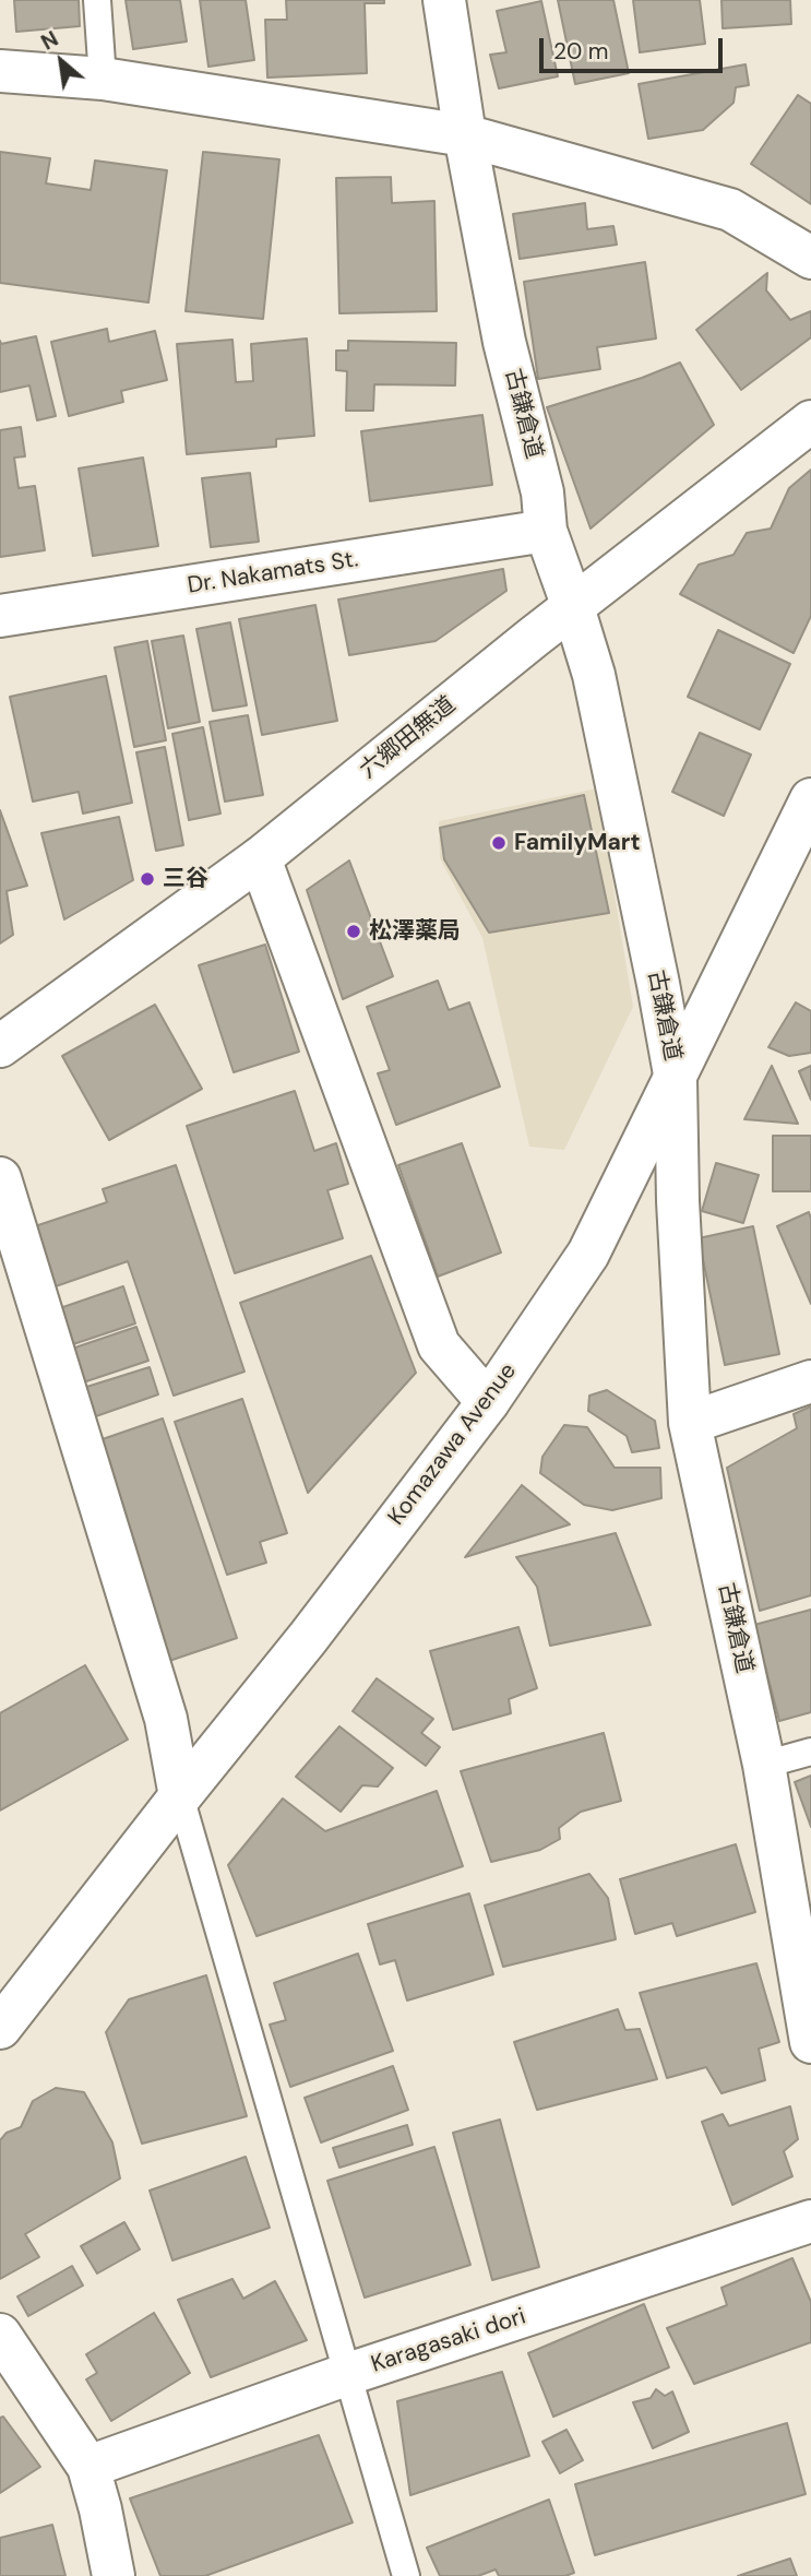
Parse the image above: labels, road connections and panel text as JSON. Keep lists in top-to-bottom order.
{
  "streets": {
    "street": [
      "古鎌倉道",
      "Dr. Nakamats St.",
      "六郷田無道",
      "Komazawa Avenue",
      "Karagasaki dori"
    ]
  },
  "crossings": [
    ["古鎌倉道", "Dr. Nakamats St."],
    ["古鎌倉道", "六郷田無道"],
    ["古鎌倉道", "Komazawa Avenue"]
  ],
  "places": ["FamilyMart", "三谷", "松澤薬局"],
  "scale_bar": "20 m",
  "north": "top left"
}
